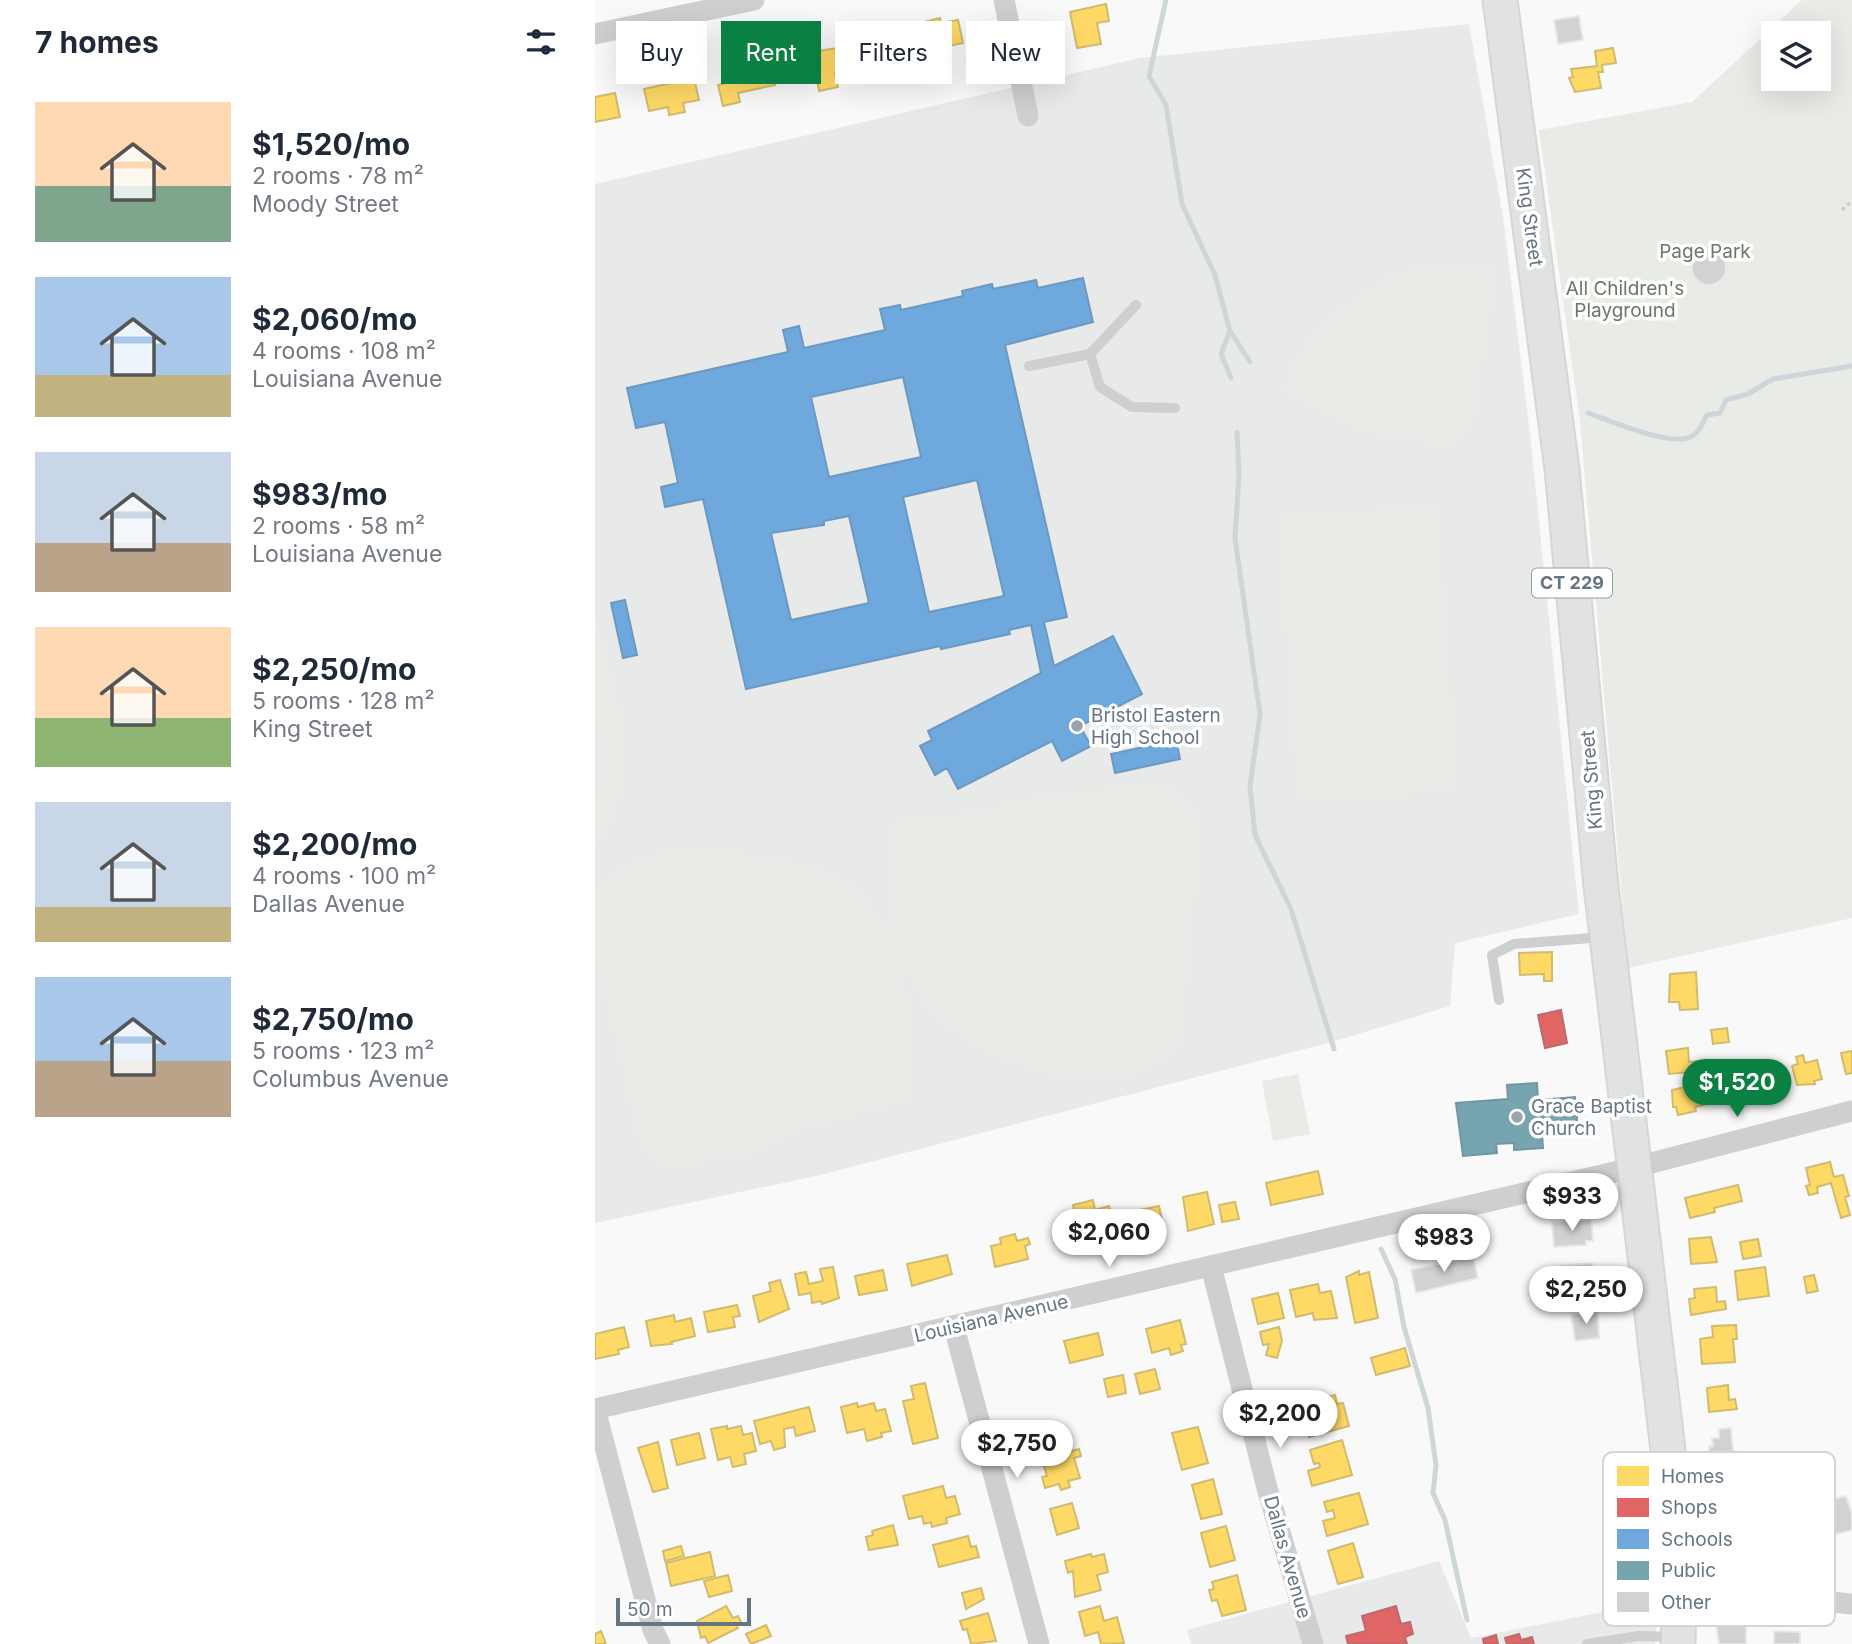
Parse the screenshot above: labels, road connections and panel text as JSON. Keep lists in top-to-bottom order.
{
  "streets": {
    "main road": ["King Street", "CT 229"],
    "street": ["Louisiana Avenue", "Dallas Avenue"]
  },
  "crossings": [
    ["King Street", "Louisiana Avenue"],
    ["Louisiana Avenue", "Dallas Avenue"]
  ],
  "parks": ["Page Park", "All Children's Playground"],
  "places": ["Bristol Eastern High School", "Grace Baptist Church"],
  "legend": [
    "Homes",
    "Shops",
    "Schools",
    "Public",
    "Other"
  ],
  "scale_bar": "50 m",
  "page": {
    "heading": "7 homes",
    "chip": [
      "Buy",
      "Rent",
      "Filters",
      "New"
    ],
    "list": [
      {
        "name": "$1,520/mo",
        "note": "2 rooms · 78 m² · Moody Street"
      },
      {
        "name": "$2,060/mo",
        "note": "4 rooms · 108 m² · Louisiana Avenue"
      },
      {
        "name": "$983/mo",
        "note": "2 rooms · 58 m² · Louisiana Avenue"
      },
      {
        "name": "$2,250/mo",
        "note": "5 rooms · 128 m² · King Street"
      },
      {
        "name": "$2,200/mo",
        "note": "4 rooms · 100 m² · Dallas Avenue"
      },
      {
        "name": "$2,750/mo",
        "note": "5 rooms · 123 m² · Columbus Avenue"
      }
    ],
    "price": [
      "$1,520",
      "$933",
      "$2,060",
      "$983",
      "$2,250",
      "$2,200",
      "$2,750"
    ],
    "scale": "50 m"
  }
}
